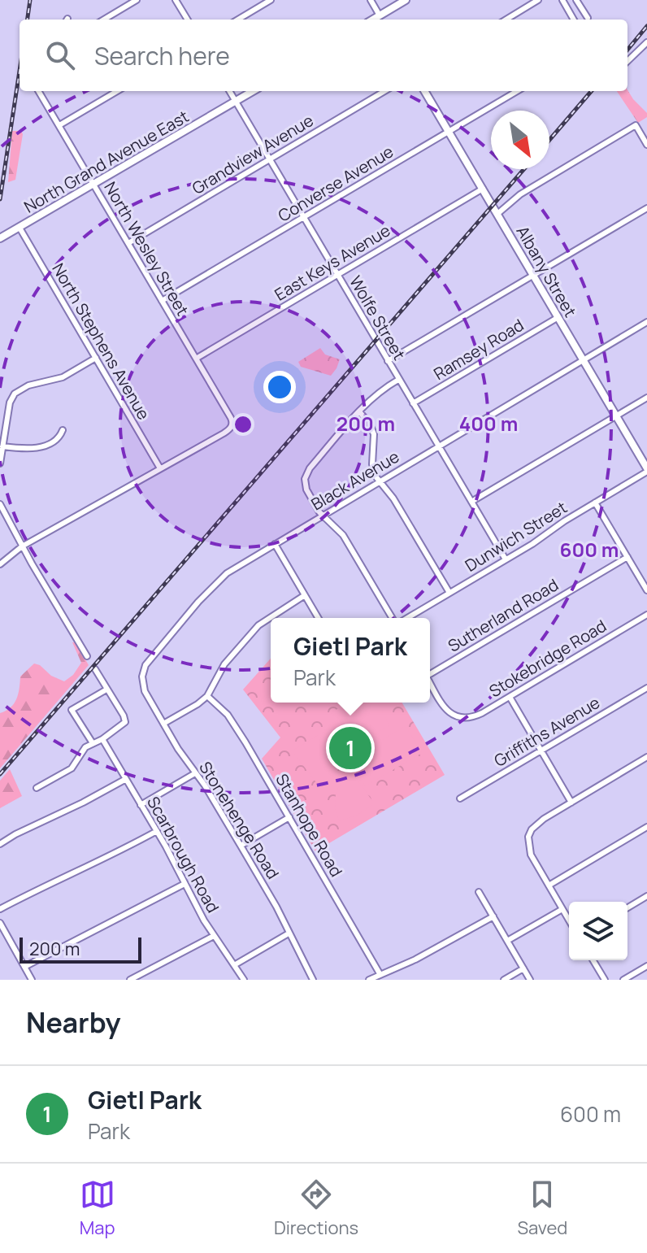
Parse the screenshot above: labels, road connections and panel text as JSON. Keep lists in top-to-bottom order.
{
  "streets": {
    "street": [
      "Grandview Avenue",
      "North Grand Avenue East",
      "Converse Avenue",
      "North Wesley Street",
      "East Keys Avenue",
      "Albany Street",
      "Wolfe Street",
      "North Stephens Avenue",
      "Ramsey Road",
      "Black Avenue",
      "Dunwich Street",
      "Sutherland Road",
      "Stokebridge Road",
      "Griffiths Avenue",
      "Stonehenge Road",
      "Stanhope Road",
      "Scarbrough Road"
    ]
  },
  "crossings": [
    ["Grandview Avenue", "North Wesley Street"],
    ["Grandview Avenue", "Wolfe Street"],
    ["North Grand Avenue East", "North Wesley Street"],
    ["North Grand Avenue East", "Wolfe Street"],
    ["North Grand Avenue East", "North Stephens Avenue"],
    ["Converse Avenue", "North Wesley Street"],
    ["Converse Avenue", "Albany Street"],
    ["Converse Avenue", "Wolfe Street"],
    ["North Wesley Street", "East Keys Avenue"],
    ["North Wesley Street", "North Stephens Avenue"],
    ["East Keys Avenue", "Albany Street"],
    ["East Keys Avenue", "Wolfe Street"],
    ["Albany Street", "Ramsey Road"],
    ["Albany Street", "Black Avenue"],
    ["Albany Street", "Dunwich Street"],
    ["Wolfe Street", "Ramsey Road"],
    ["Wolfe Street", "Black Avenue"],
    ["Wolfe Street", "Dunwich Street"],
    ["Black Avenue", "Stonehenge Road"]
  ],
  "scale_bar": "200 m",
  "north": "bottom right",
  "page": {
    "search": "Search here",
    "popup": ["Gietl Park", "Park"],
    "pins": "1",
    "scale": "200 m",
    "heading": "Nearby",
    "list": [
      {
        "mark": "1",
        "name": "Gietl Park",
        "note": "Park",
        "value": "600 m"
      }
    ],
    "nav": ["Map", "Directions", "Saved"]
  },
  "rings": ["200 m", "400 m", "600 m"]
}
